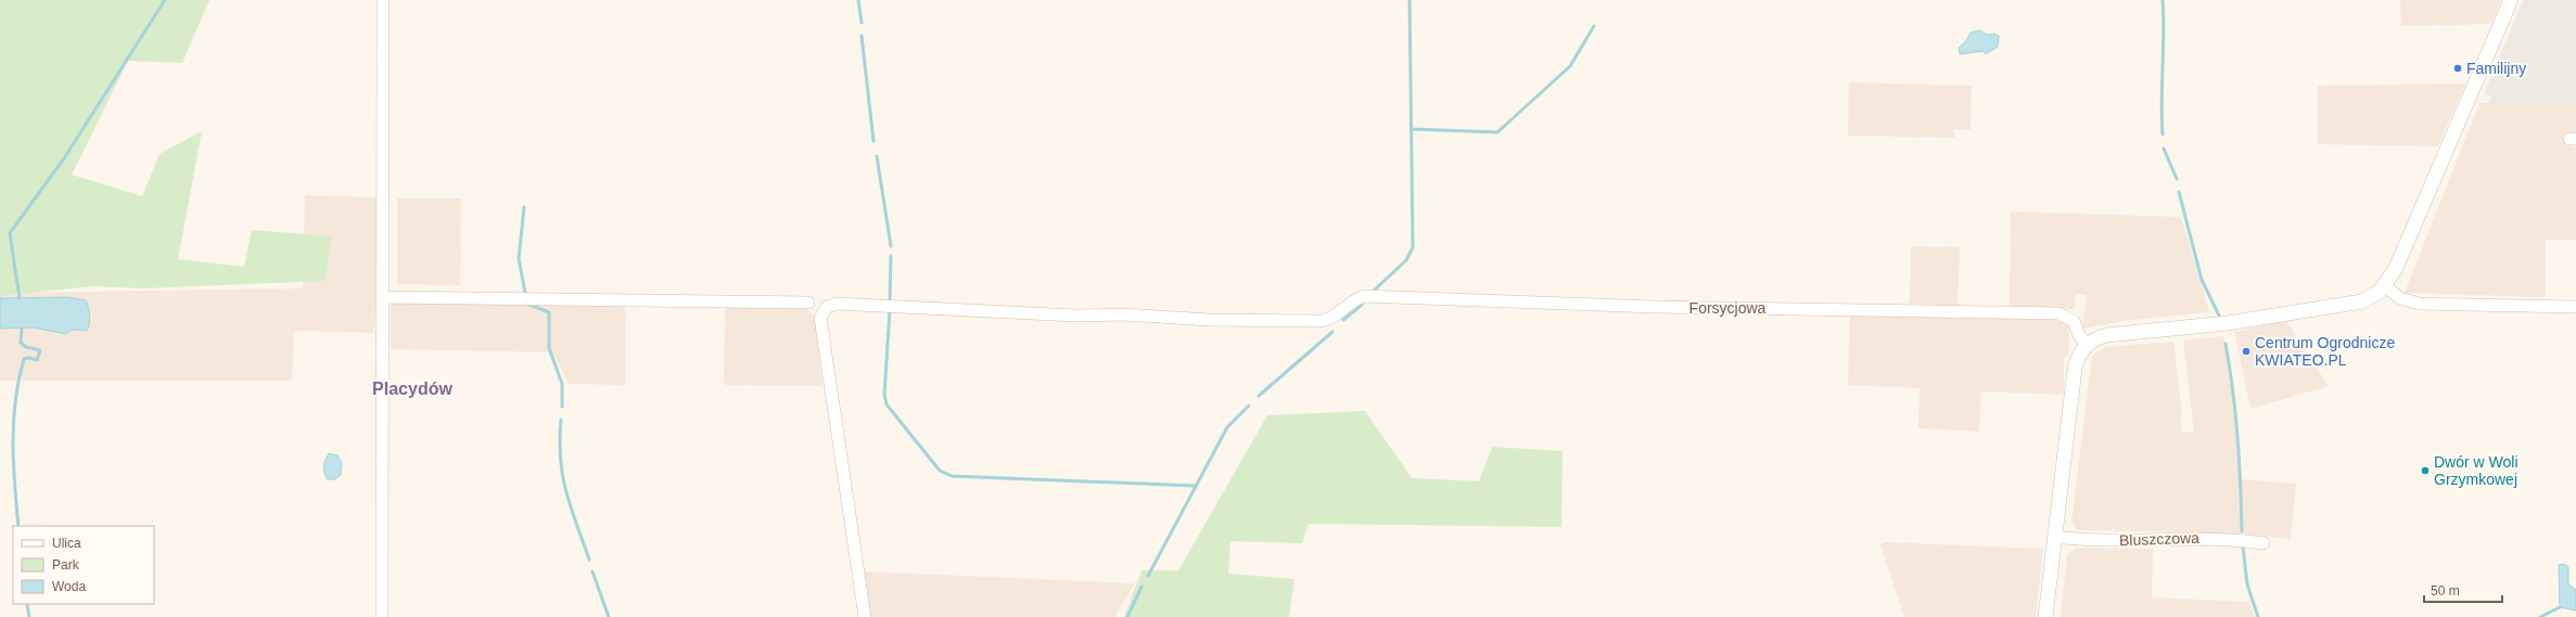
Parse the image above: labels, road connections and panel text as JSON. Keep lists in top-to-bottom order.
{
  "streets": {
    "street": ["Forsycjowa", "Bluszczowa"]
  },
  "districts": ["Placydów"],
  "places": ["Familijny", "Centrum Ogrodnicze KWIATEO.PL", "Dwór w Woli Grzymkowej"],
  "legend": ["Ulica", "Park", "Woda"],
  "scale_bar": "50 m"
}
